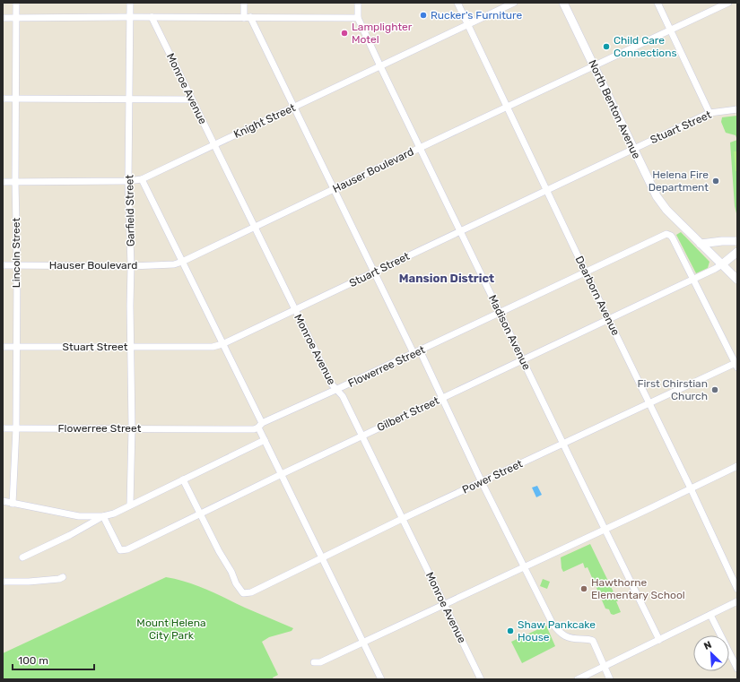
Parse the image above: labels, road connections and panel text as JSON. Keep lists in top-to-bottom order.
{
  "streets": {
    "main road": ["North Benton Avenue"],
    "street": [
      "Monroe Avenue",
      "Knight Street",
      "Stuart Street",
      "Hauser Boulevard",
      "Garfield Street",
      "Lincoln Street",
      "Dearborn Avenue",
      "Madison Avenue",
      "Flowerree Street",
      "Gilbert Street",
      "Power Street"
    ]
  },
  "crossings": [
    ["Monroe Avenue", "Knight Street"],
    ["Monroe Avenue", "Stuart Street"],
    ["Monroe Avenue", "Hauser Boulevard"],
    ["Monroe Avenue", "Flowerree Street"],
    ["Monroe Avenue", "Gilbert Street"],
    ["Monroe Avenue", "Power Street"],
    ["North Benton Avenue", "Stuart Street"],
    ["North Benton Avenue", "Hauser Boulevard"],
    ["North Benton Avenue", "Gilbert Street"],
    ["Knight Street", "Garfield Street"],
    ["Knight Street", "Lincoln Street"],
    ["Knight Street", "Dearborn Avenue"],
    ["Knight Street", "Madison Avenue"],
    ["Stuart Street", "Garfield Street"],
    ["Stuart Street", "Lincoln Street"],
    ["Stuart Street", "Dearborn Avenue"],
    ["Stuart Street", "Madison Avenue"],
    ["Hauser Boulevard", "Garfield Street"],
    ["Hauser Boulevard", "Lincoln Street"],
    ["Hauser Boulevard", "Dearborn Avenue"],
    ["Hauser Boulevard", "Madison Avenue"],
    ["Garfield Street", "Flowerree Street"],
    ["Lincoln Street", "Flowerree Street"],
    ["Dearborn Avenue", "Flowerree Street"],
    ["Dearborn Avenue", "Gilbert Street"],
    ["Dearborn Avenue", "Power Street"],
    ["Madison Avenue", "Flowerree Street"],
    ["Madison Avenue", "Gilbert Street"],
    ["Madison Avenue", "Power Street"],
    ["Flowerree Street", "Gilbert Street"],
    ["Gilbert Street", "Power Street"]
  ],
  "districts": ["Mansion District"],
  "parks": ["Mount Helena City Park"],
  "places": [
    "Rucker's Furniture",
    "Lamplighter Motel",
    "Child Care Connections",
    "Helena Fire Department",
    "First Chirstian Church",
    "Hawthorne Elementary School",
    "Shaw Pankcake House"
  ],
  "scale_bar": "100 m",
  "north": "top left"
}
